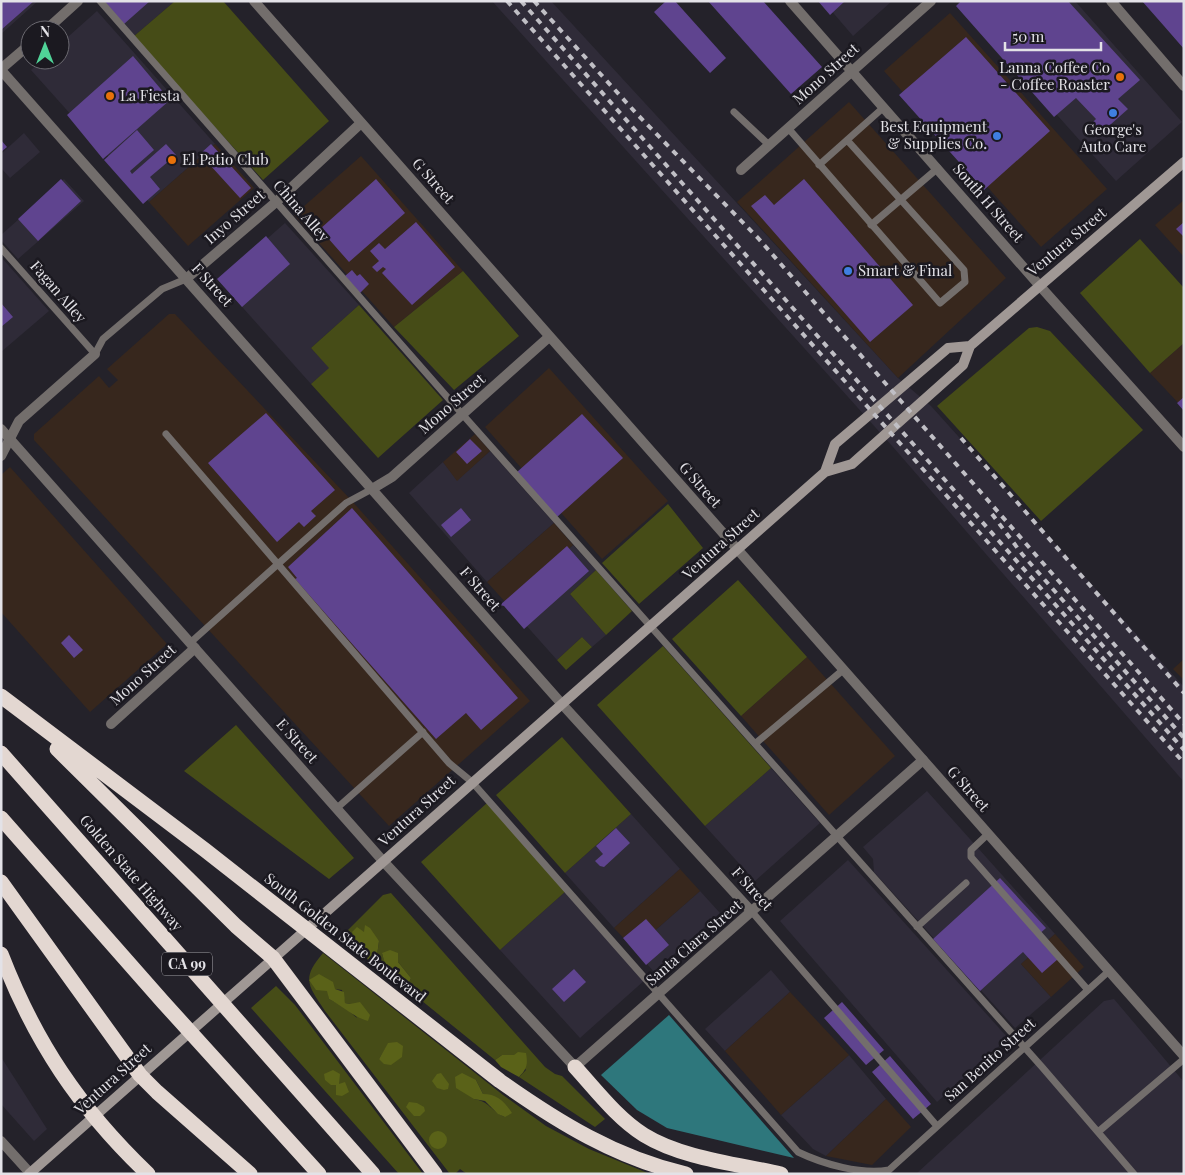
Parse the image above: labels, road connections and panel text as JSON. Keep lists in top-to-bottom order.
{
  "streets": {
    "highway": ["Golden State Highway", "South Golden State Boulevard", "CA 99"],
    "main road": ["Ventura Street"],
    "street": [
      "Mono Street",
      "G Street",
      "South H Street",
      "Inyo Street",
      "F Street",
      "E Street",
      "Santa Clara Street"
    ],
    "lane": ["China Alley", "Fagan Alley", "San Benito Street"]
  },
  "crossings": [
    ["Mono Street", "G Street"],
    ["Mono Street", "South H Street"],
    ["Mono Street", "China Alley"],
    ["Mono Street", "F Street"],
    ["Mono Street", "E Street"],
    ["G Street", "Inyo Street"],
    ["G Street", "Santa Clara Street"],
    ["G Street", "San Benito Street"],
    ["South H Street", "Ventura Street"],
    ["China Alley", "Inyo Street"],
    ["China Alley", "Ventura Street"],
    ["China Alley", "Santa Clara Street"],
    ["China Alley", "San Benito Street"],
    ["Inyo Street", "F Street"],
    ["Inyo Street", "Fagan Alley"],
    ["Inyo Street", "E Street"],
    ["Ventura Street", "F Street"],
    ["Ventura Street", "E Street"],
    ["F Street", "Santa Clara Street"],
    ["F Street", "San Benito Street"],
    ["E Street", "Santa Clara Street"],
    ["Santa Clara Street", "San Benito Street"]
  ],
  "places": [
    "Lanna Coffee Co - Coffee Roaster",
    "La Fiesta",
    "George's Auto Care",
    "Best Equipment & Supplies Co.",
    "El Patio Club",
    "Smart & Final"
  ],
  "scale_bar": "50 m",
  "north": "top"
}
